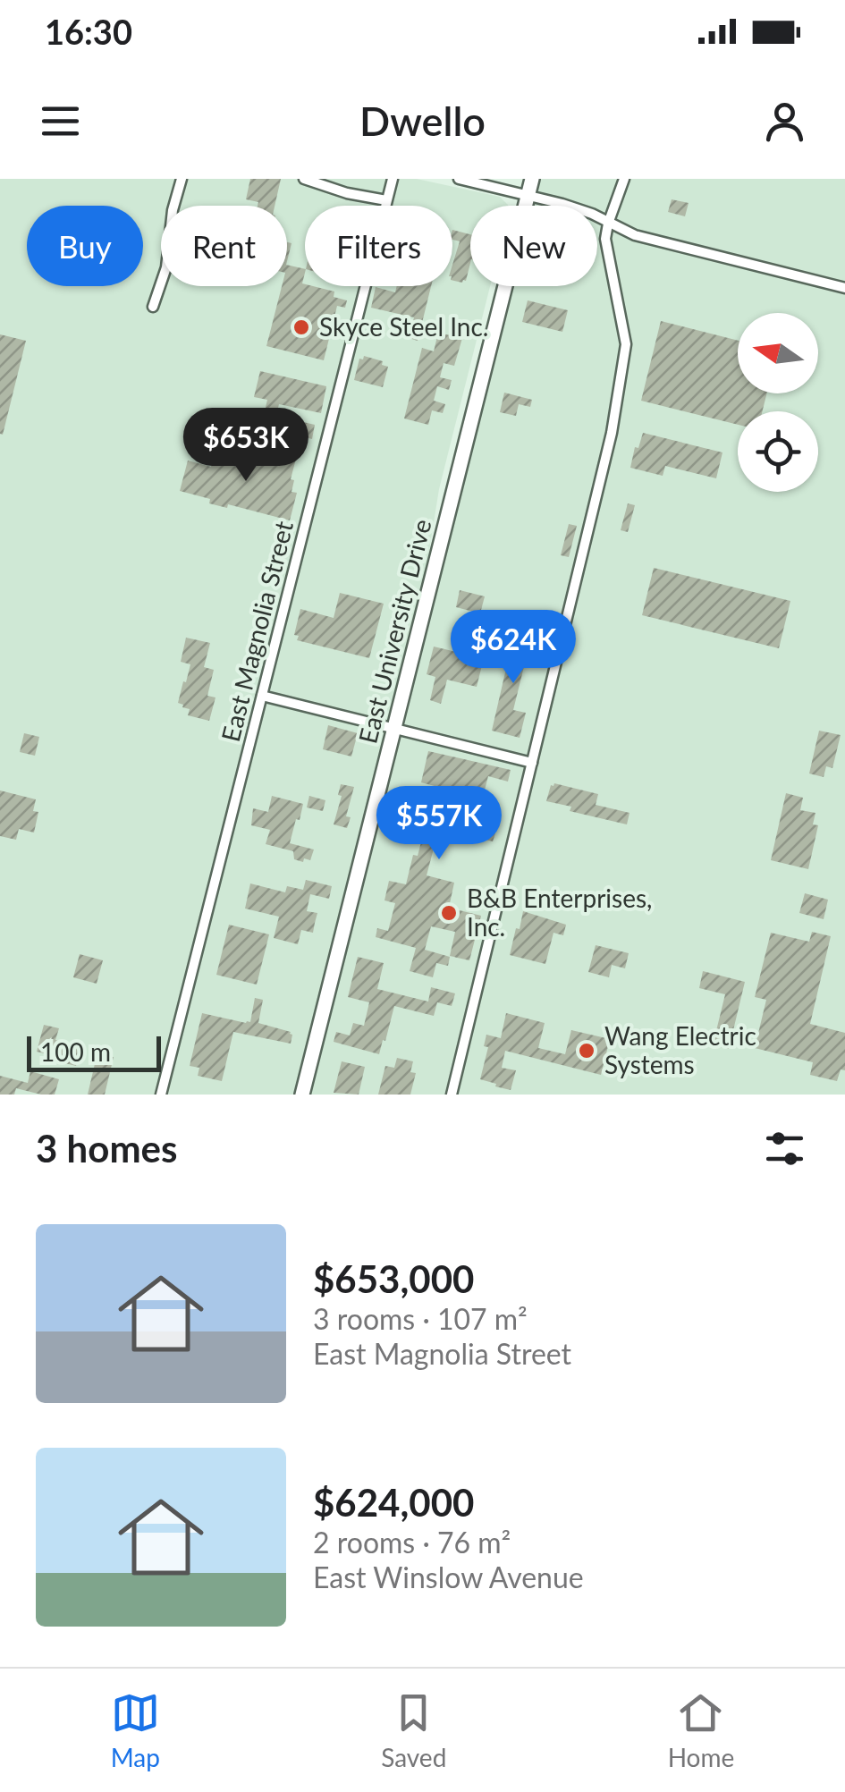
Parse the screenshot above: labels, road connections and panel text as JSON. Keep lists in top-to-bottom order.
{
  "streets": {
    "main road": ["East University Drive"],
    "street": ["East Magnolia Street"]
  },
  "places": ["Skyce Steel Inc.", "B&B Enterprises, Inc.", "Wang Electric Systems"],
  "scale_bar": "100 m",
  "north": "left",
  "page": {
    "status": "16:30",
    "header": "Dwello",
    "chip": [
      "Buy",
      "Rent",
      "Filters",
      "New"
    ],
    "price": ["$653K", "$624K", "$557K"],
    "scale": "100 m",
    "heading": "3 homes",
    "list": [
      {
        "name": "$653,000",
        "note": "3 rooms · 107 m² · East Magnolia Street"
      },
      {
        "name": "$624,000",
        "note": "2 rooms · 76 m² · East Winslow Avenue"
      }
    ],
    "tabs": ["Map", "Saved", "Home"]
  }
}
